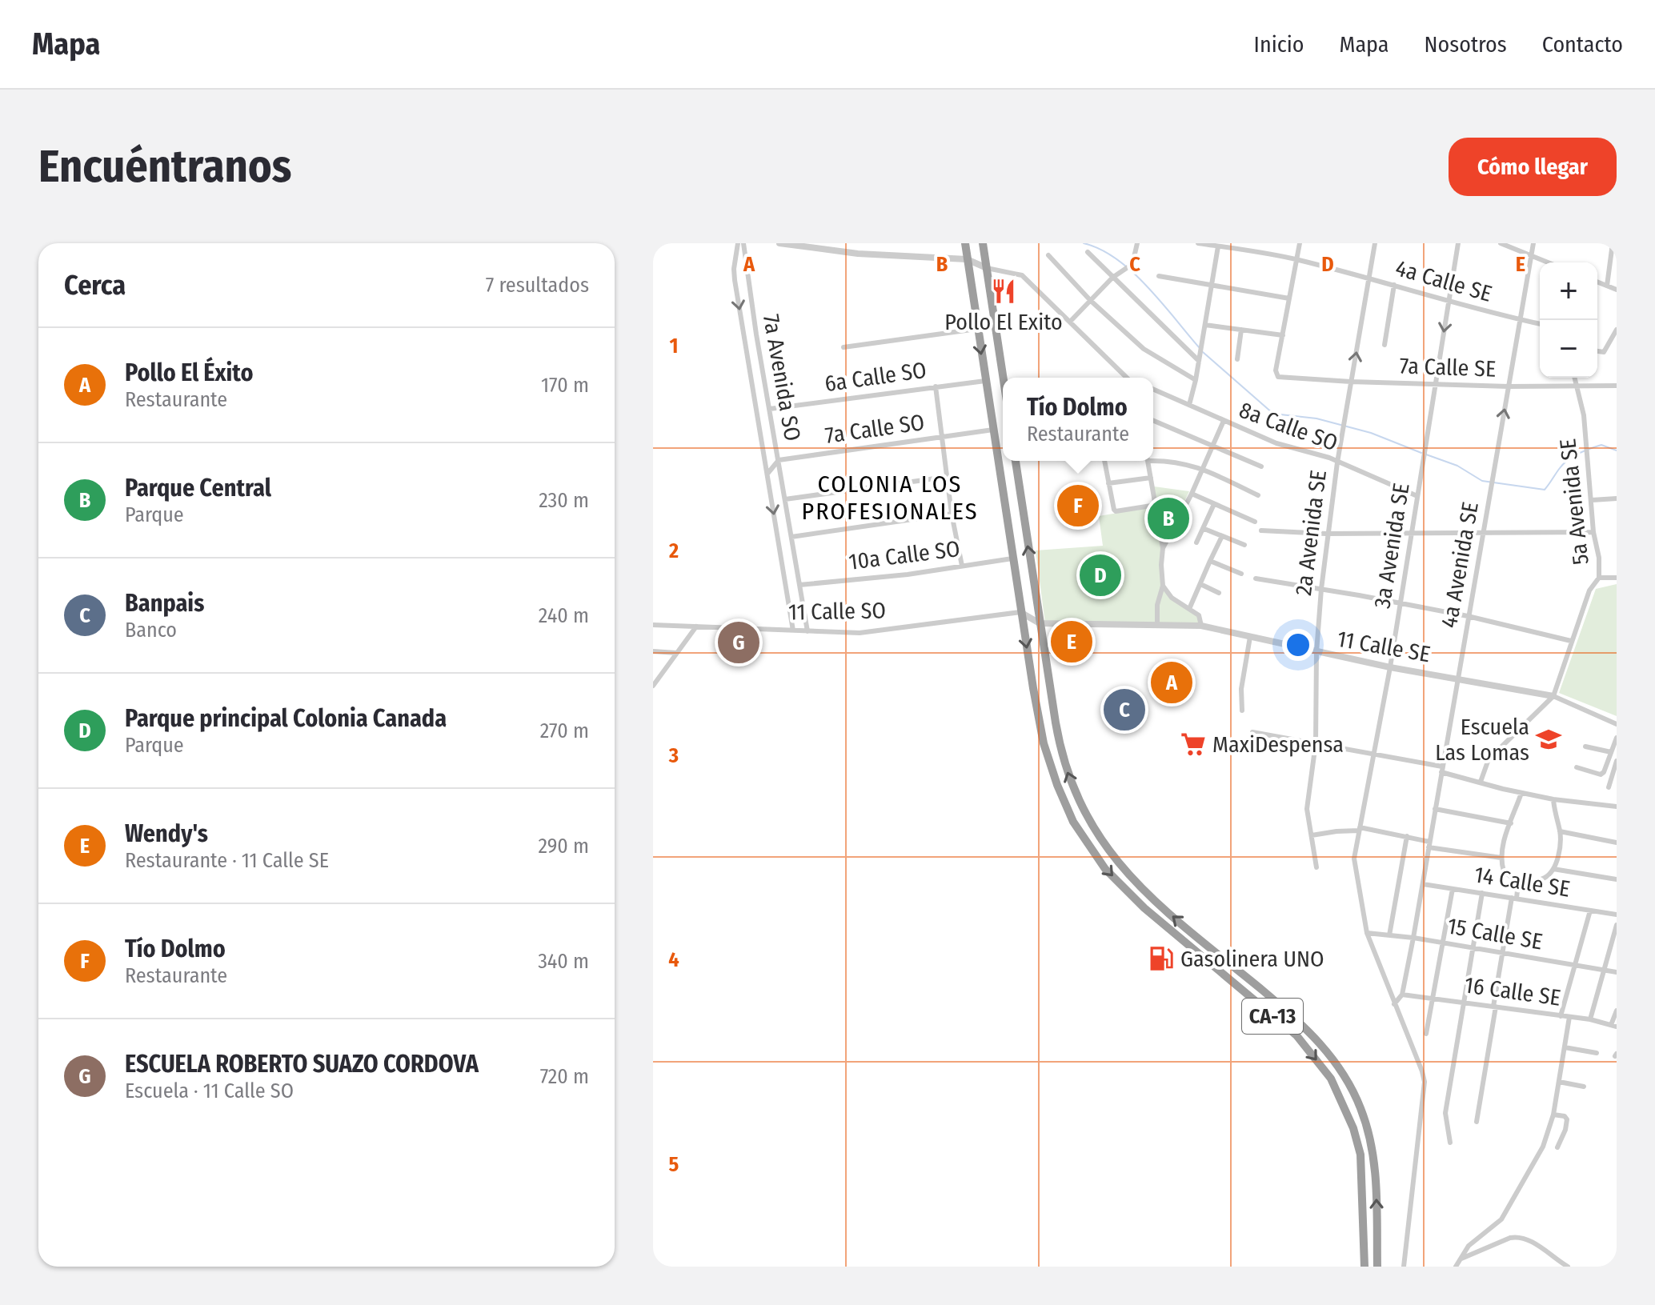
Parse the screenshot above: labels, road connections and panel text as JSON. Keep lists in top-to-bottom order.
{
  "streets": {
    "highway": ["CA-13"],
    "street": [
      "4a Calle SE",
      "7a Calle SE",
      "6a Calle SO",
      "7a Avenida SO",
      "8a Calle SO",
      "7a Calle SO",
      "5a Avenida SE",
      "2a Avenida SE",
      "3a Avenida SE",
      "10a Calle SO",
      "4a Avenida SE",
      "11 Calle SO",
      "11 Calle SE",
      "14 Calle SE",
      "15 Calle SE",
      "16 Calle SE"
    ]
  },
  "crossings": [
    ["4a Calle SE", "2a Avenida SE"],
    ["4a Calle SE", "3a Avenida SE"],
    ["4a Calle SE", "4a Avenida SE"],
    ["7a Calle SE", "5a Avenida SE"],
    ["7a Calle SE", "2a Avenida SE"],
    ["7a Calle SE", "3a Avenida SE"],
    ["7a Calle SE", "4a Avenida SE"],
    ["6a Calle SO", "7a Avenida SO"],
    ["6a Calle SO", "CA-13"],
    ["7a Avenida SO", "7a Calle SO"],
    ["7a Avenida SO", "10a Calle SO"],
    ["7a Avenida SO", "11 Calle SO"],
    ["8a Calle SO", "2a Avenida SE"],
    ["8a Calle SO", "3a Avenida SE"],
    ["7a Calle SO", "CA-13"],
    ["5a Avenida SE", "11 Calle SE"],
    ["2a Avenida SE", "11 Calle SE"],
    ["3a Avenida SE", "11 Calle SE"],
    ["3a Avenida SE", "15 Calle SE"],
    ["10a Calle SO", "CA-13"],
    ["4a Avenida SE", "11 Calle SE"],
    ["4a Avenida SE", "14 Calle SE"],
    ["4a Avenida SE", "15 Calle SE"],
    ["4a Avenida SE", "16 Calle SE"],
    ["11 Calle SO", "11 Calle SE"],
    ["11 Calle SO", "CA-13"],
    ["11 Calle SE", "CA-13"]
  ],
  "districts": ["COLONIA LOS PROFESIONALES"],
  "places": {
    "restaurant": ["Pollo El Exito"],
    "school or university": ["Escuela Las Lomas"],
    "supermarket": ["MaxiDespensa"],
    "fuel station": ["Gasolinera UNO"]
  },
  "page": {
    "header": "Mapa",
    "nav": [
      "Inicio",
      "Mapa",
      "Nosotros",
      "Contacto"
    ],
    "buttons": "Cómo llegar",
    "title": "Encuéntranos",
    "heading": ["Cerca", "7 resultados"],
    "map_buttons": ["+", "−"],
    "list": [
      {
        "mark": "A",
        "name": "Pollo El Éxito",
        "note": "Restaurante",
        "value": "170 m"
      },
      {
        "mark": "B",
        "name": "Parque Central",
        "note": "Parque",
        "value": "230 m"
      },
      {
        "mark": "C",
        "name": "Banpais",
        "note": "Banco",
        "value": "240 m"
      },
      {
        "mark": "D",
        "name": "Parque principal Colonia Canada",
        "note": "Parque",
        "value": "270 m"
      },
      {
        "mark": "E",
        "name": "Wendy's",
        "note": "Restaurante · 11 Calle SE",
        "value": "290 m"
      },
      {
        "mark": "F",
        "name": "Tío Dolmo",
        "note": "Restaurante",
        "value": "340 m"
      },
      {
        "mark": "G",
        "name": "ESCUELA ROBERTO SUAZO CORDOVA",
        "note": "Escuela · 11 Calle SO",
        "value": "720 m"
      }
    ],
    "popup": ["Tío Dolmo", "Restaurante"],
    "pins": [
      "F",
      "B",
      "D",
      "E",
      "G",
      "A",
      "C"
    ]
  },
  "grid": {
    "columns": [
      "A",
      "B",
      "C",
      "D",
      "E"
    ],
    "rows": [
      "1",
      "2",
      "3",
      "4",
      "5"
    ]
  }
}
